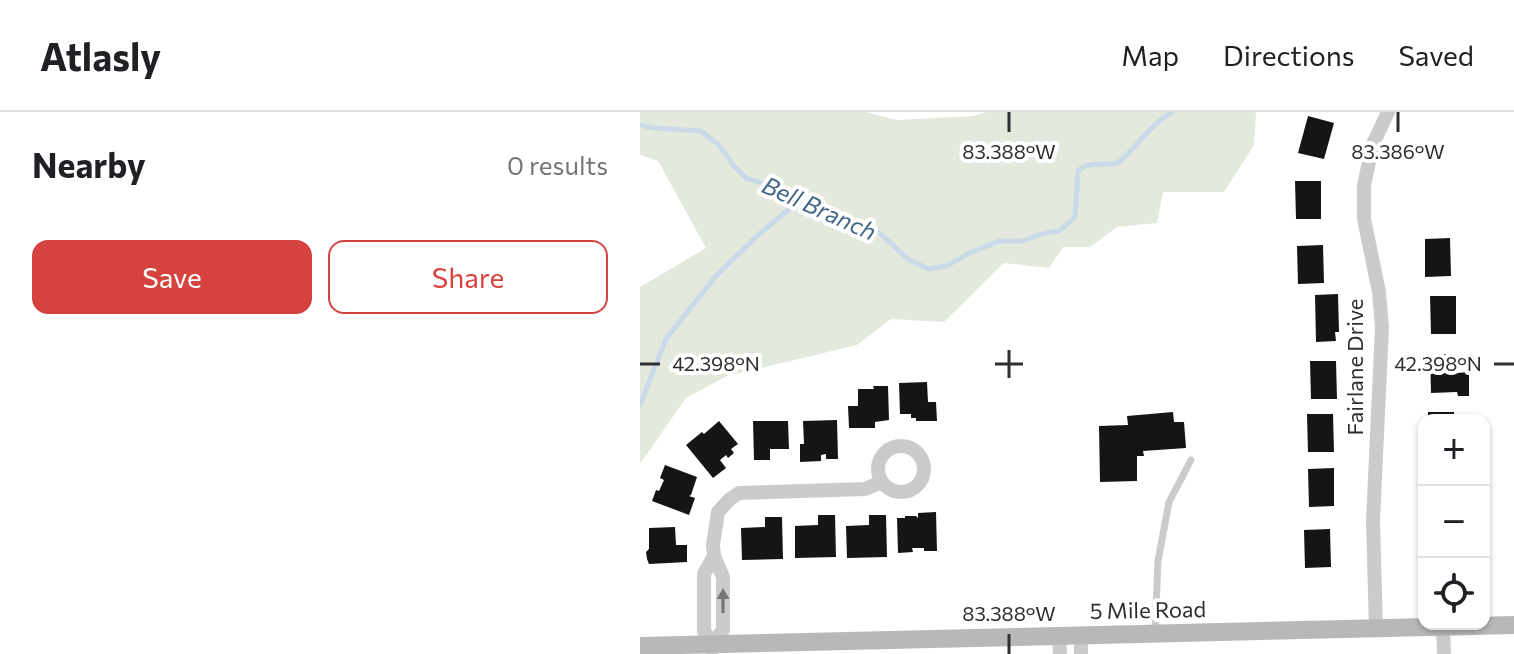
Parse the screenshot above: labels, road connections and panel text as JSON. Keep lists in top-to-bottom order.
{
  "streets": {
    "main road": ["5 Mile Road"],
    "street": ["Fairlane Drive"]
  },
  "crossings": [
    ["Fairlane Drive", "5 Mile Road"]
  ],
  "water": ["Bell Branch"],
  "page": {
    "header": "Atlasly",
    "nav": ["Map", "Directions", "Saved"],
    "heading": ["Nearby", "0 results"],
    "buttons": ["Save", "Share"],
    "map_buttons": ["+", "−"]
  },
  "coordinates": ["83.388°W", "83.386°W", "42.398°N"]
}
